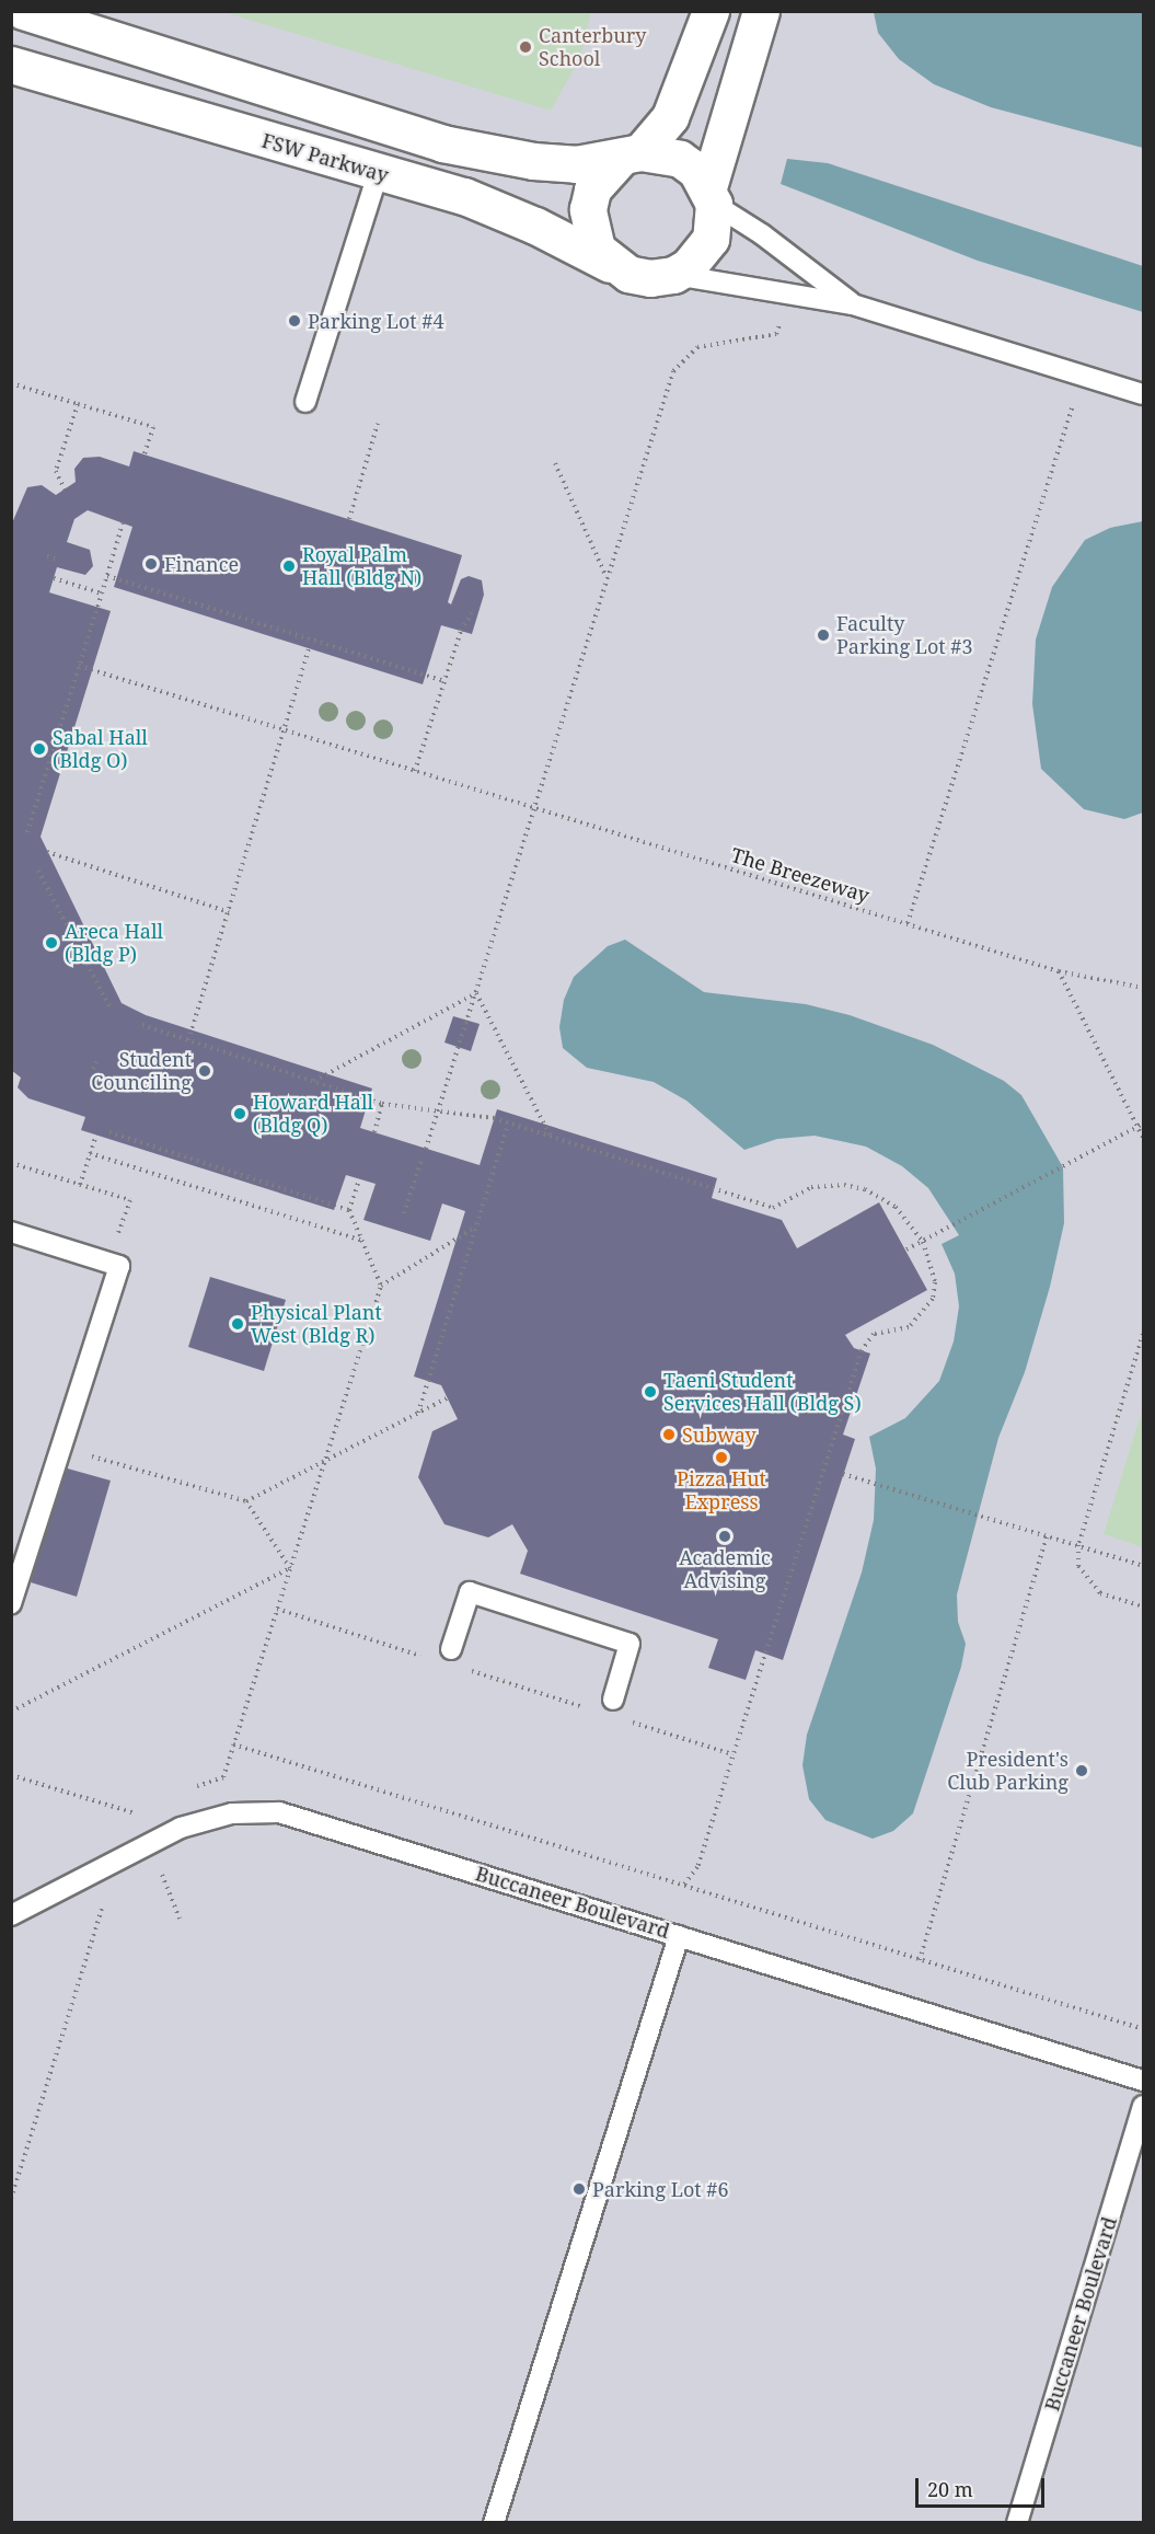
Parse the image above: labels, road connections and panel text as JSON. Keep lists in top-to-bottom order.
{
  "streets": {
    "street": ["FSW Parkway"],
    "lane": ["Buccaneer Boulevard"],
    "path": ["The Breezeway"]
  },
  "places": [
    "Canterbury School",
    "Parking Lot #4",
    "Finance",
    "Royal Palm Hall (Bldg N)",
    "Faculty Parking Lot #3",
    "Sabal Hall (Bldg O)",
    "Areca Hall (Bldg P)",
    "Student Counciling",
    "Howard Hall (Bldg Q)",
    "Physical Plant West (Bldg R)",
    "Taeni Student Services Hall (Bldg S)",
    "Subway",
    "Pizza Hut Express",
    "Academic Advising",
    "President's Club Parking",
    "Parking Lot #6"
  ],
  "scale_bar": "20 m"
}
